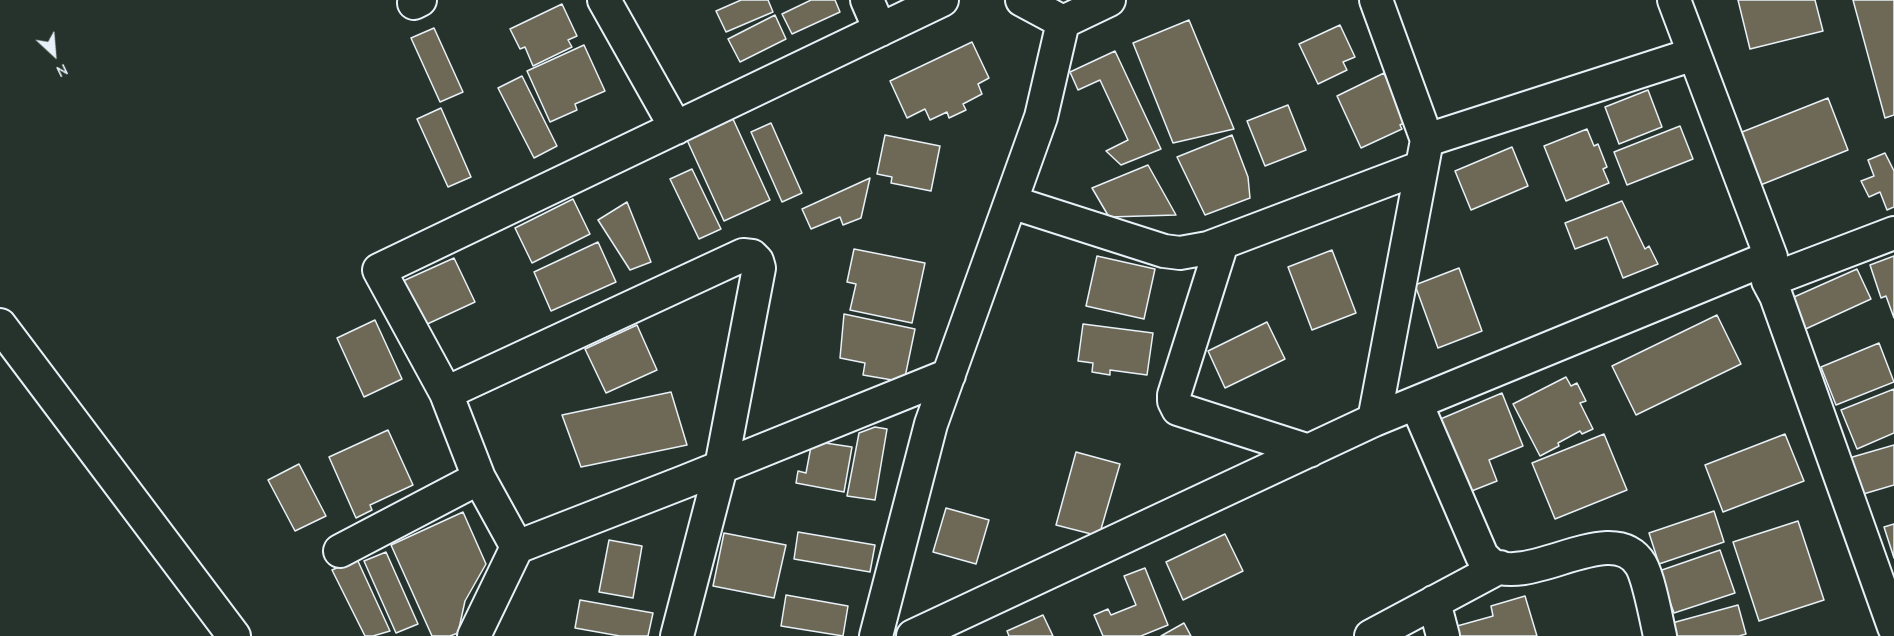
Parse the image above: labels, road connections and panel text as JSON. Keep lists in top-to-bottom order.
{
  "north": "bottom right"
}
